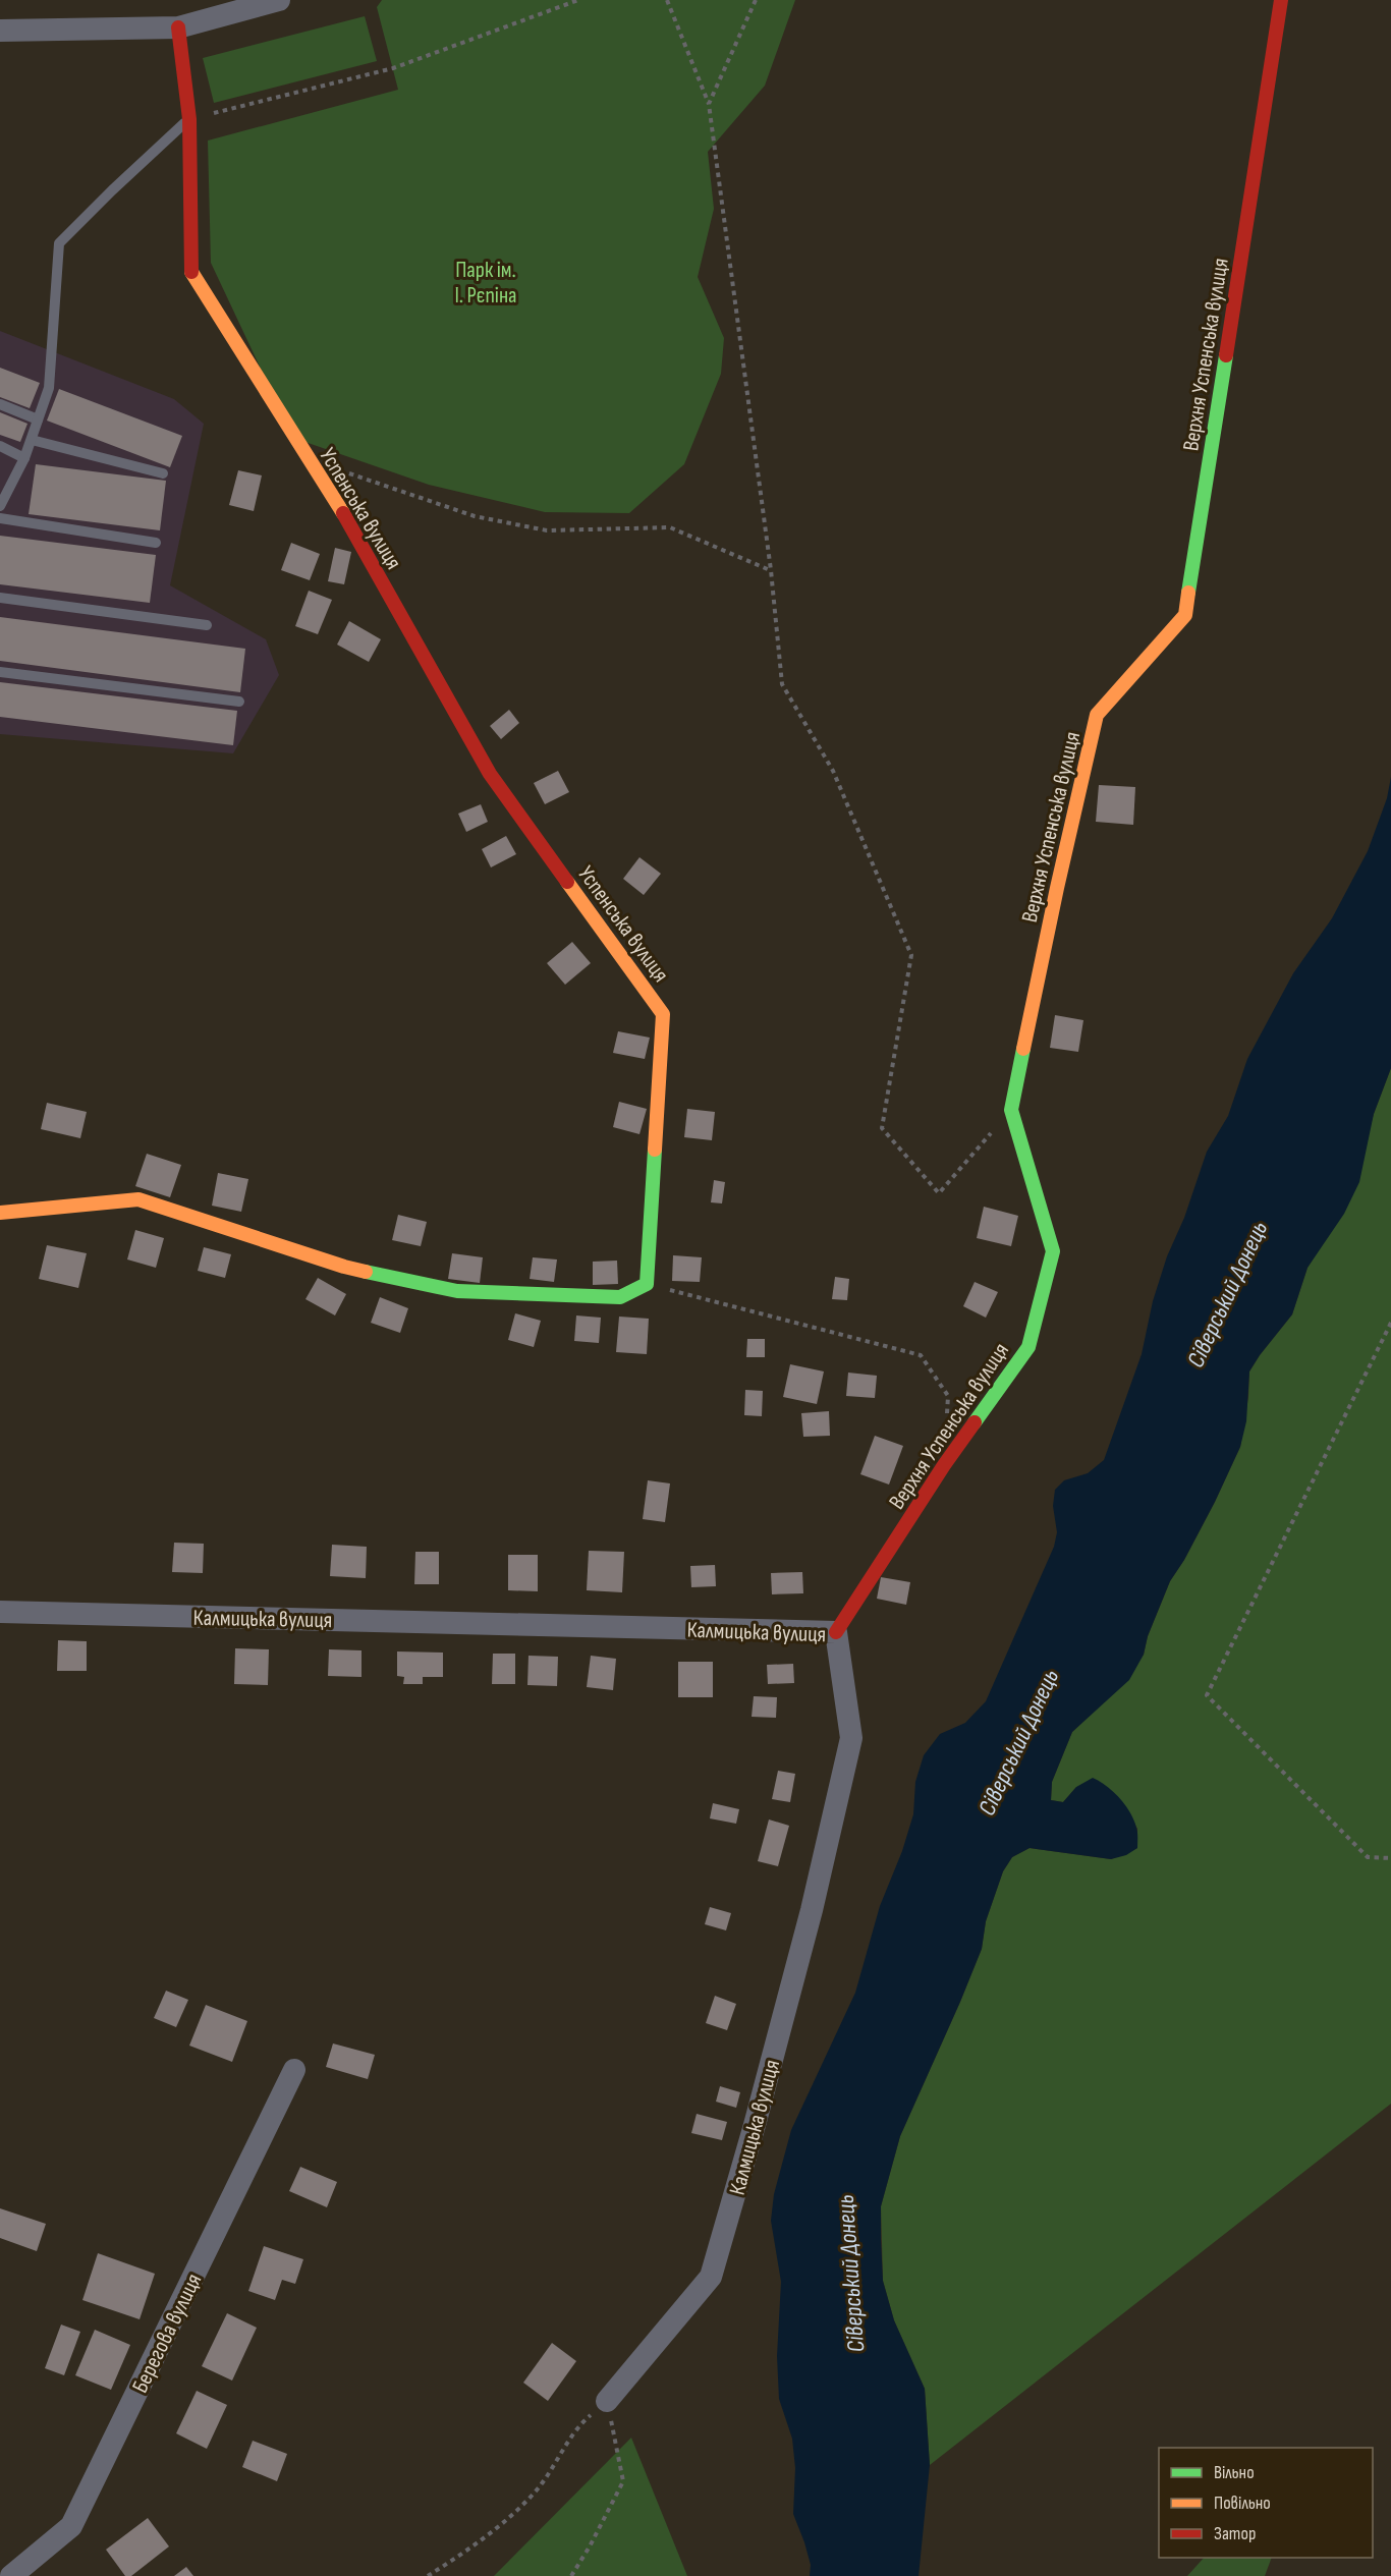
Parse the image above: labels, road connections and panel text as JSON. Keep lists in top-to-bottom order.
{
  "streets": {
    "street": [
      "Верхня Успенська вулиця",
      "Успенська вулиця",
      "Калмицька вулиця",
      "Берегова вулиця"
    ]
  },
  "crossings": [
    ["Верхня Успенська вулиця", "Калмицька вулиця"]
  ],
  "water": ["Сіверський Донець"],
  "parks": ["Парк ім. І. Рєпіна"],
  "legend": ["Вільно", "Повільно", "Затор"]
}
